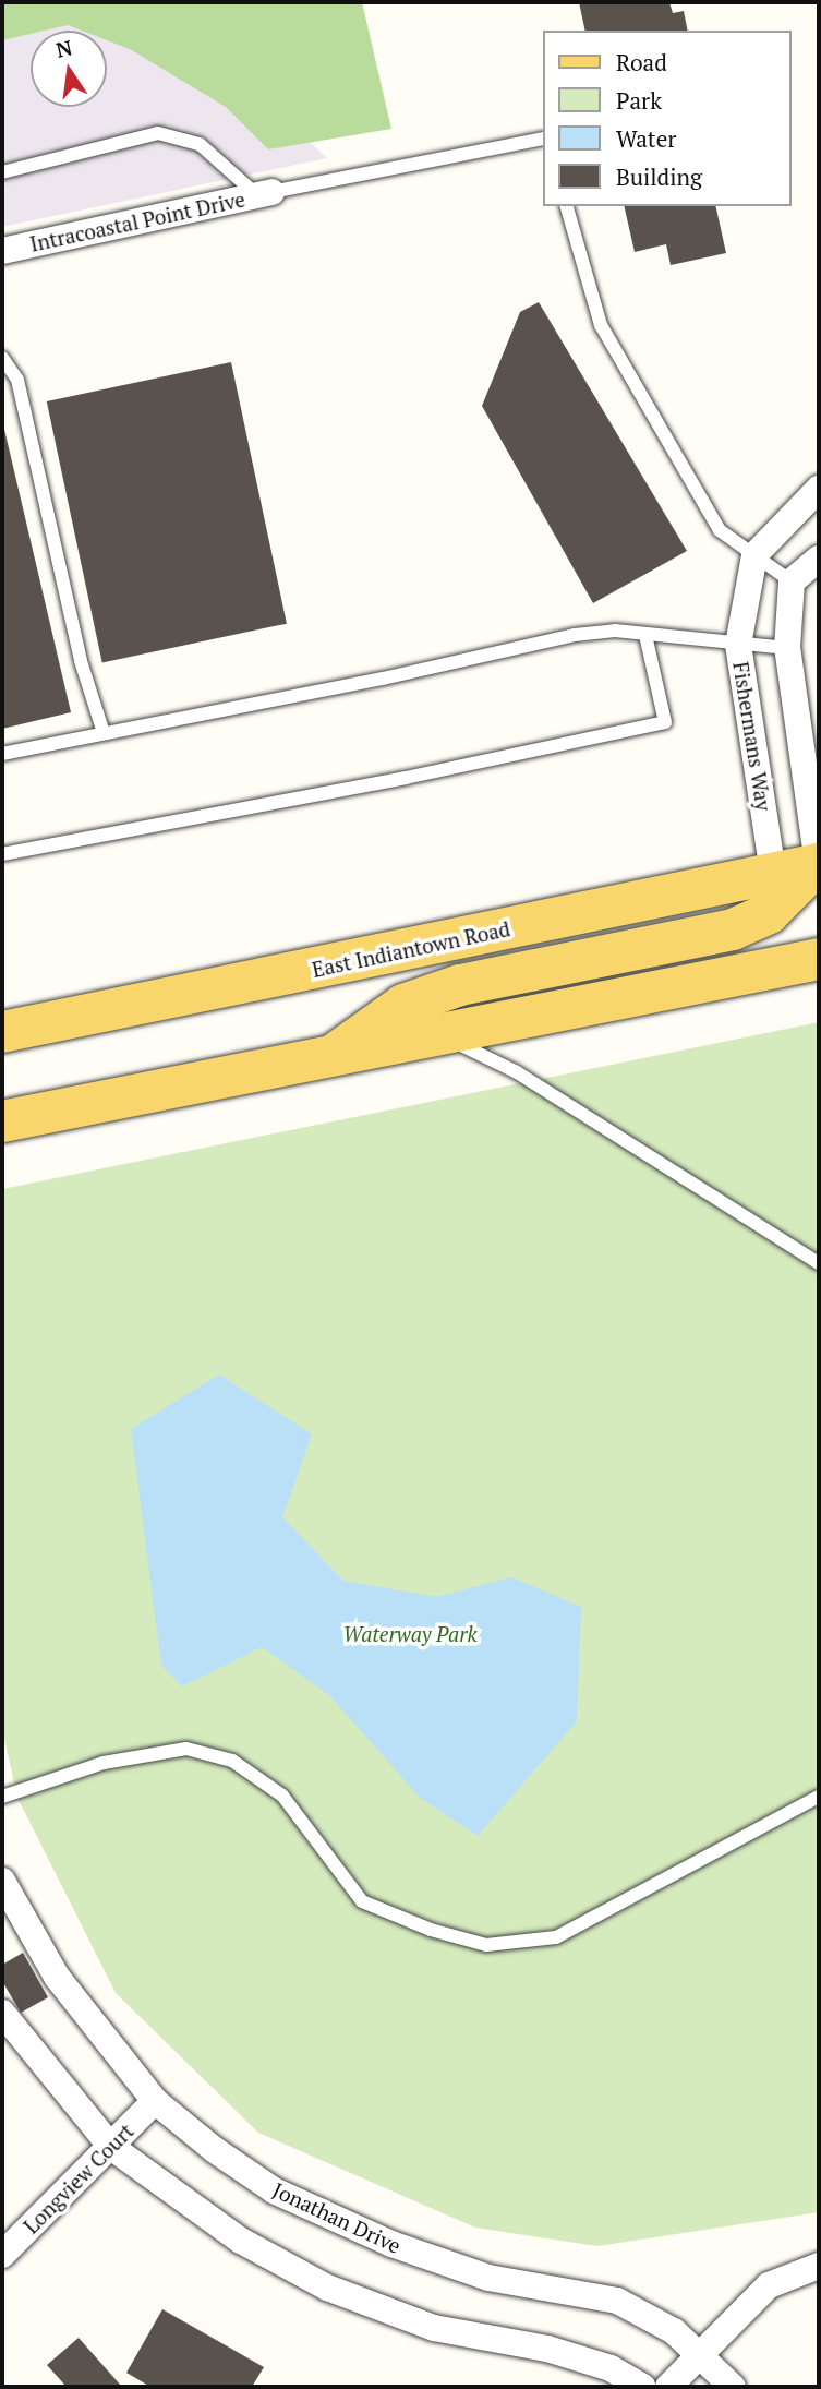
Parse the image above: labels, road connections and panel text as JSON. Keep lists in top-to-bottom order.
{
  "streets": {
    "main road": ["East Indiantown Road"],
    "street": [
      "Intracoastal Point Drive",
      "Fishermans Way",
      "Longview Court",
      "Jonathan Drive"
    ]
  },
  "crossings": [
    ["Fishermans Way", "East Indiantown Road"],
    ["Longview Court", "Jonathan Drive"]
  ],
  "parks": ["Waterway Park"],
  "legend": [
    "Road",
    "Park",
    "Water",
    "Building"
  ],
  "north": "top"
}
